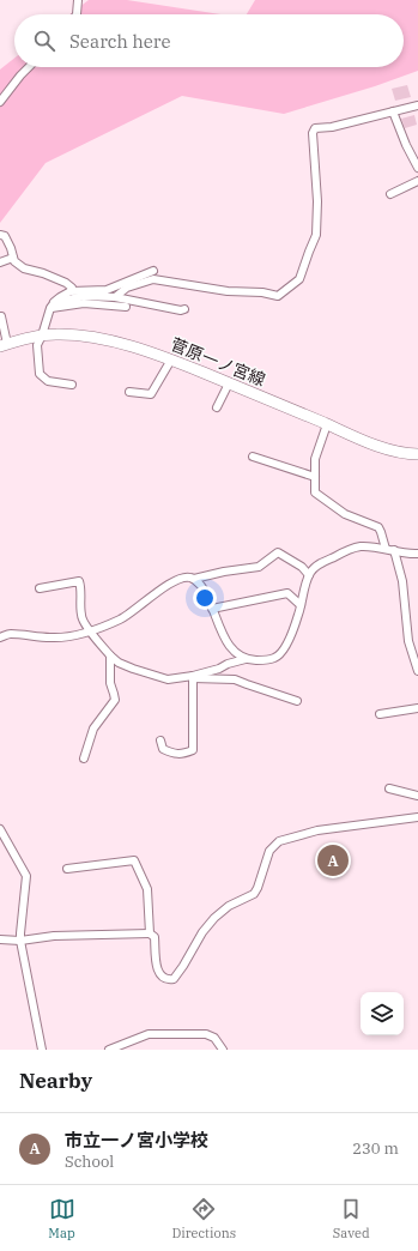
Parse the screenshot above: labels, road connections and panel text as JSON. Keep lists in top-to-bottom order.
{
  "streets": {
    "main road": ["菅原一ノ宮線"]
  },
  "page": {
    "search": "Search here",
    "pins": "A",
    "heading": "Nearby",
    "list": [
      {
        "mark": "A",
        "name": "市立一ノ宮小学校",
        "note": "School",
        "value": "230 m"
      }
    ],
    "nav": ["Map", "Directions", "Saved"]
  }
}
